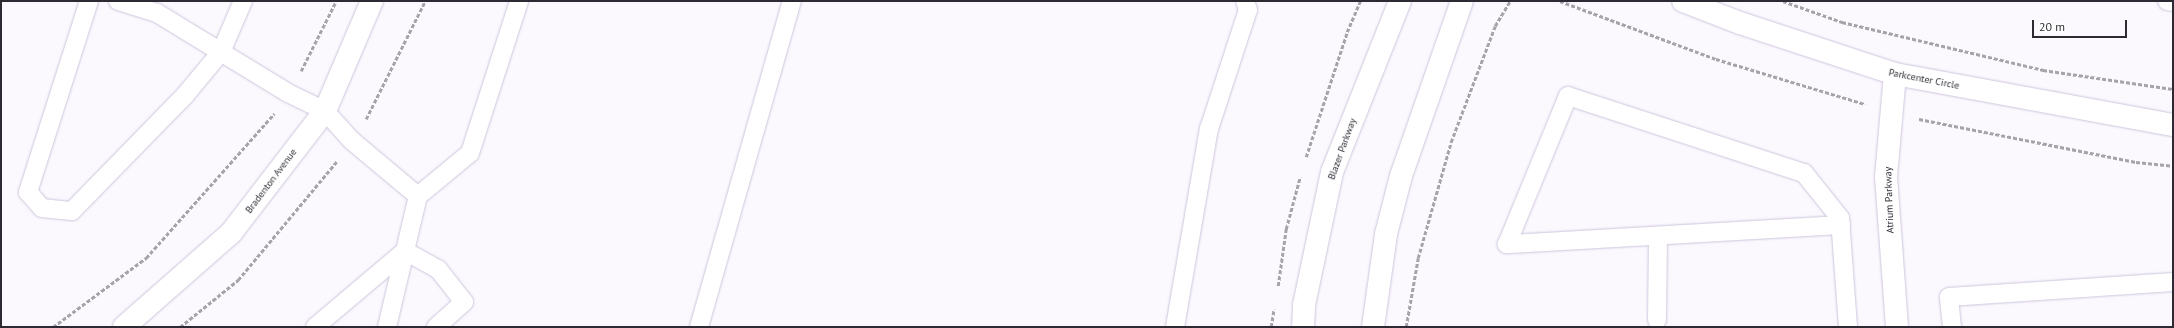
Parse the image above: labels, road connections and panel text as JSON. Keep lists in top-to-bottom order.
{
  "streets": {
    "street": [
      "Parkcenter Circle",
      "Blazer Parkway",
      "Bradenton Avenue",
      "Atrium Parkway"
    ]
  },
  "crossings": [
    ["Parkcenter Circle", "Atrium Parkway"]
  ],
  "scale_bar": "20 m"
}
